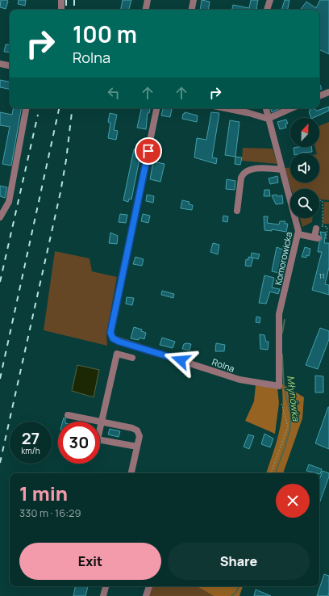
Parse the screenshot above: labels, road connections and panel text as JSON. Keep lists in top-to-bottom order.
{
  "streets": {
    "street": ["Komorowicka", "Rolna"]
  },
  "crossings": [
    ["Komorowicka", "Rolna"]
  ],
  "water": ["Młynówka"],
  "house_numbers": ["11"],
  "north": "top",
  "page": {
    "turn": ["100 m", "Rolna"],
    "speed": "27 km/h",
    "limit": "30",
    "heading": ["1 min", "330 m · 16:29"],
    "buttons": ["Exit", "Share"]
  }
}
